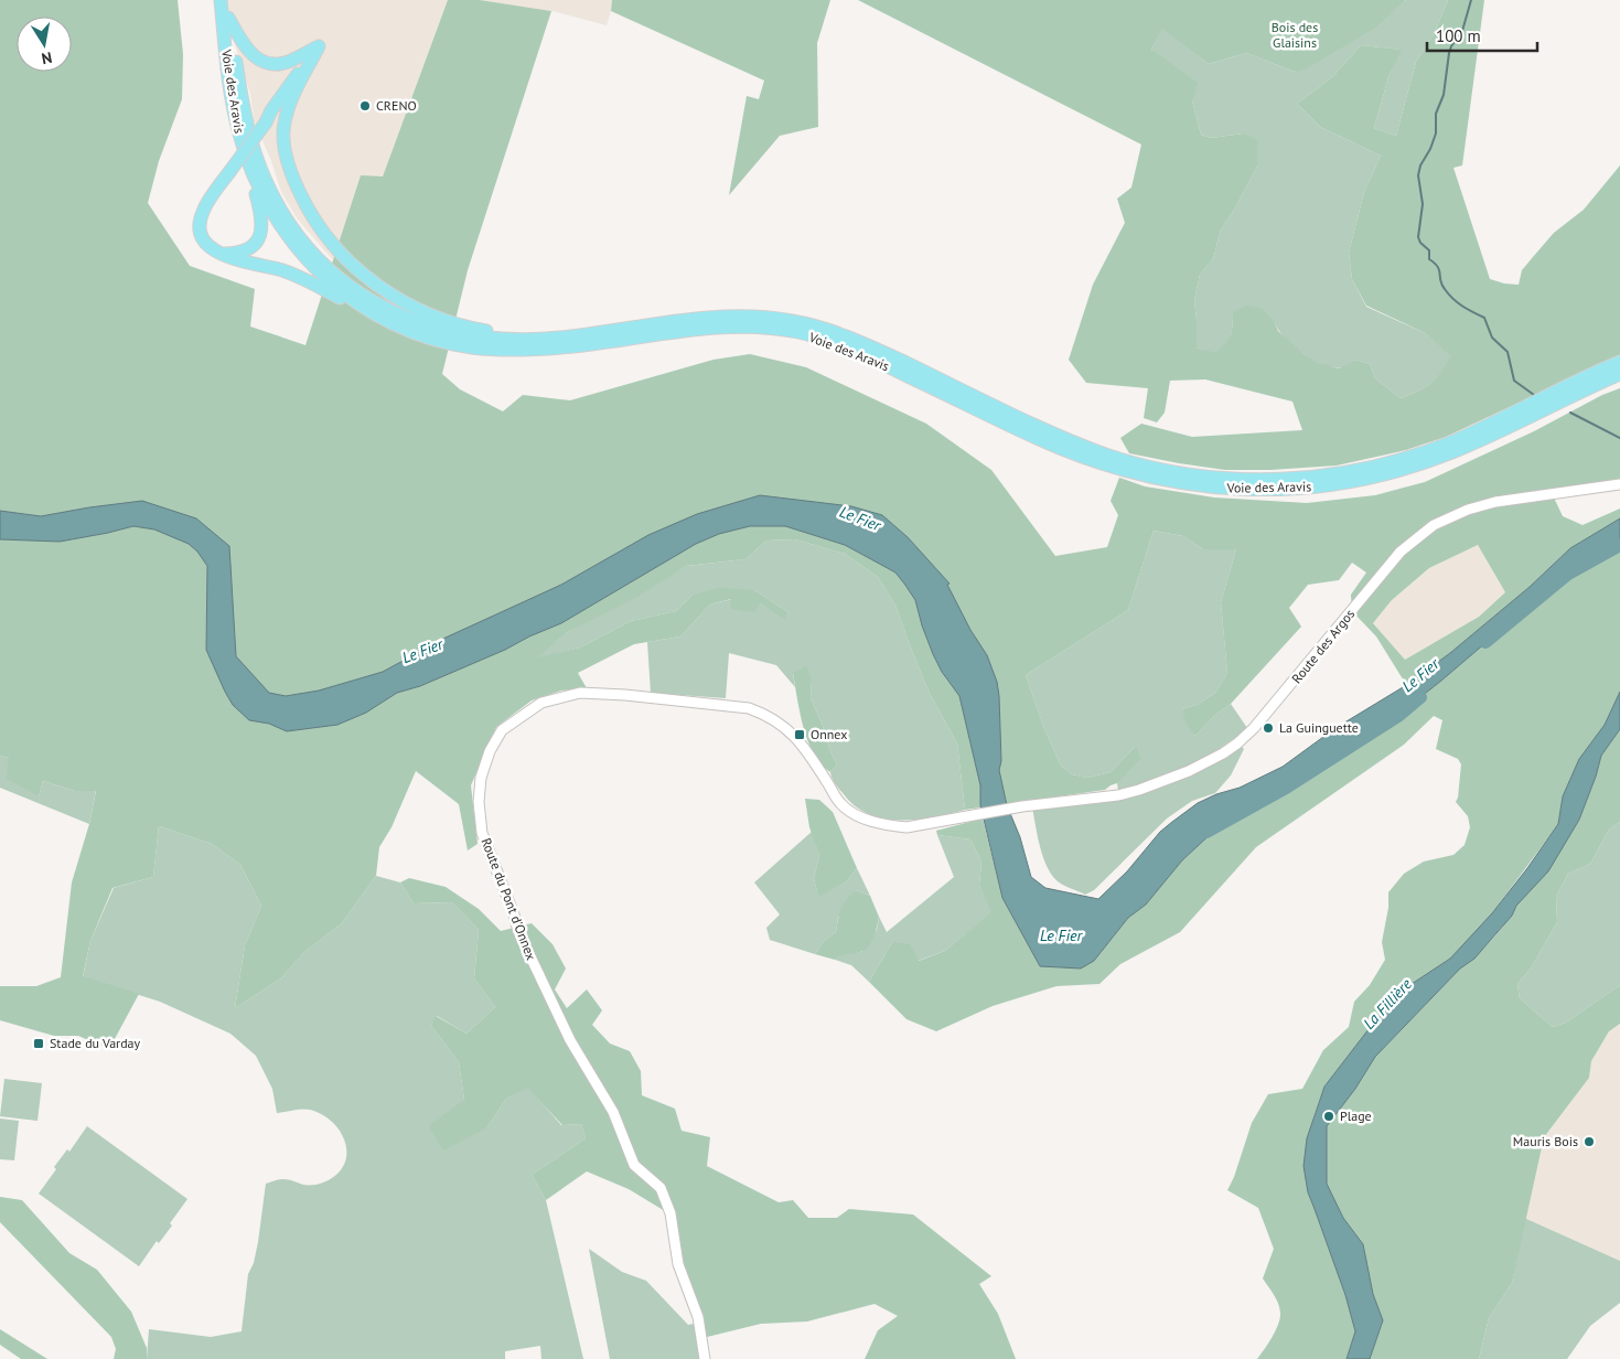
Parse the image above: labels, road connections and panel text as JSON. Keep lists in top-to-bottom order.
{
  "streets": {
    "highway": ["Voie des Aravis"],
    "street": ["Route des Argos", "Route du Pont d'Onnex"]
  },
  "crossings": [
    ["Route des Argos", "Route du Pont d'Onnex"]
  ],
  "water": ["Le Fier", "La Fillière"],
  "parks": ["Bois des Glaisins"],
  "places": {
    "other": [
      "CRENO",
      "La Guinguette",
      "Plage",
      "Mauris Bois"
    ],
    "transit": ["Onnex", "Stade du Varday"]
  },
  "scale_bar": "100 m",
  "north": "bottom"
}
